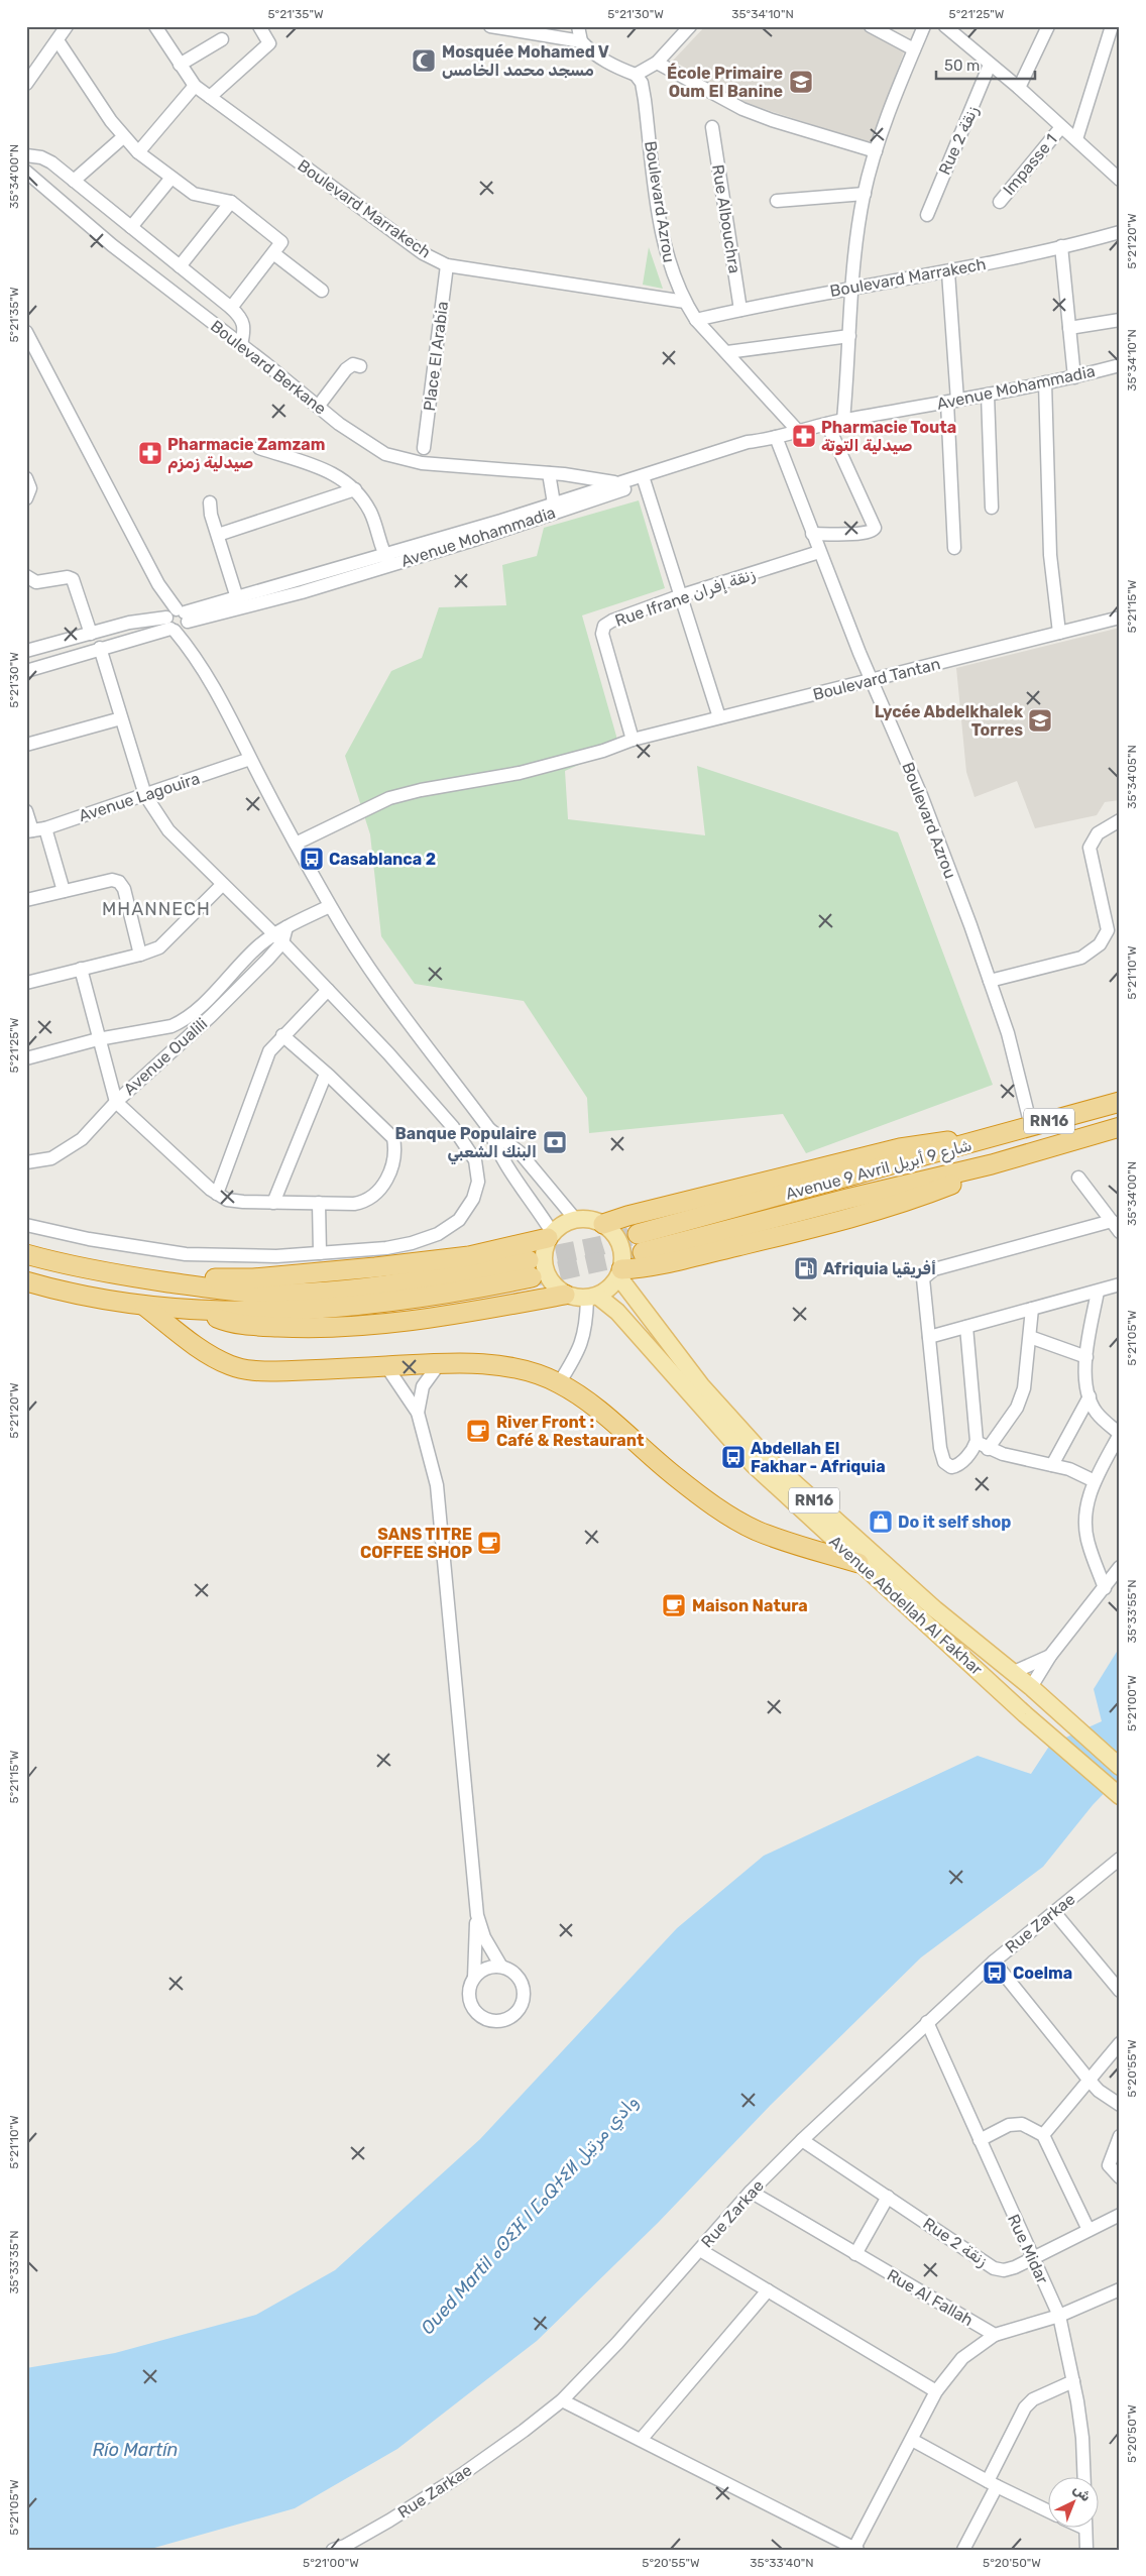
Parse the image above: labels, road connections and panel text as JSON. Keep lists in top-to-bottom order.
{
  "streets": {
    "highway": ["RN16", "Avenue 9 Avril شارع 9 أبريل"],
    "main road": ["Avenue Abdellah Al Fakhar"],
    "street": [
      "Rue 2 زنقة",
      "Impasse 1",
      "Boulevard Azrou",
      "Boulevard Marrakech",
      "Rue Albouchra",
      "Place El Arabia",
      "Boulevard Berkane",
      "Avenue Mohammadia",
      "Rue Ifrane زنقة إفران",
      "Boulevard Tantan",
      "Avenue Lagouira",
      "Avenue Oualili",
      "Rue Zarkae",
      "Rue Midar",
      "Rue Al Fallah"
    ]
  },
  "crossings": [
    ["Rue 2 زنقة", "Rue Zarkae"],
    ["Rue 2 زنقة", "Rue Midar"],
    ["Boulevard Azrou", "Boulevard Marrakech"],
    ["Boulevard Azrou", "Avenue Mohammadia"],
    ["Boulevard Azrou", "Rue Ifrane زنقة إفران"],
    ["Boulevard Azrou", "Boulevard Tantan"],
    ["Boulevard Azrou", "Avenue 9 Avril شارع 9 أبريل"],
    ["Boulevard Marrakech", "Rue Albouchra"],
    ["Boulevard Marrakech", "Place El Arabia"],
    ["Boulevard Berkane", "Avenue Mohammadia"],
    ["Rue Ifrane زنقة إفران", "Boulevard Tantan"],
    ["RN16", "Avenue 9 Avril شارع 9 أبريل"],
    ["RN16", "Avenue Abdellah Al Fakhar"],
    ["Rue Zarkae", "Rue Midar"],
    ["Rue Zarkae", "Rue Al Fallah"]
  ],
  "districts": ["MHANNECH"],
  "water": ["Oued Martil ⴰⵙⵉⴼ ⵏ ⵎⴰⵕⵜⵉⵍ وادي مرتيل", "Río Martín"],
  "places": {
    "mosque": ["Mosquée Mohamed V مسجد محمد الخامس"],
    "school or university": ["École Primaire Oum El Banine", "Lycée Abdelkhalek Torres"],
    "pharmacy": ["Pharmacie Touta صيدلية التوتة", "Pharmacie Zamzam صيدلية زمزم"],
    "bus stop": ["Casablanca 2", "Abdellah El Fakhar - Afriquia", "Coelma"],
    "bank": ["Banque Populaire البنك الشعبي"],
    "fuel station": ["Afriquia أفريقيا"],
    "cafe": ["River Front : Café & Restaurant", "SANS TITRE COFFEE SHOP", "Maison Natura"],
    "shop": ["Do it self shop"]
  },
  "scale_bar": "50 m",
  "north": "top right",
  "coordinates": [
    "5°21'35\"W",
    "5°21'30\"W",
    "35°34'10\"N",
    "5°21'25\"W",
    "35°34'00\"N",
    "5°21'20\"W",
    "5°21'15\"W",
    "35°34'05\"N",
    "5°21'10\"W",
    "5°21'05\"W",
    "35°33'55\"N",
    "5°21'00\"W",
    "5°20'55\"W",
    "35°33'35\"N",
    "5°20'50\"W",
    "35°33'40\"N"
  ]
}
